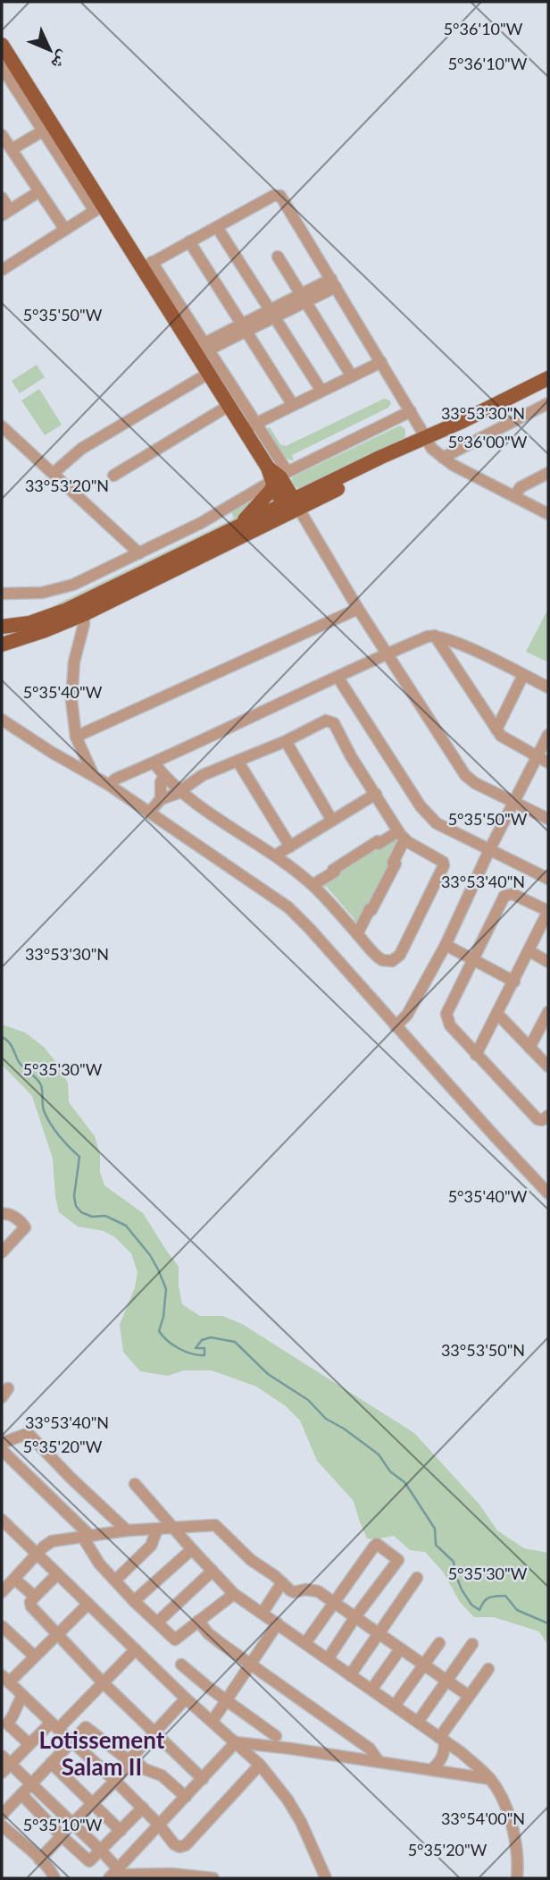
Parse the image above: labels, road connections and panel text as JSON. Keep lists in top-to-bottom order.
{
  "districts": ["Lotissement Salam II"],
  "north": "bottom right",
  "coordinates": [
    "5°36'10\"W",
    "5°35'50\"W",
    "33°53'30\"N",
    "5°36'00\"W",
    "33°53'20\"N",
    "5°35'40\"W",
    "33°53'40\"N",
    "5°35'30\"W",
    "33°53'50\"N",
    "5°35'20\"W",
    "33°54'00\"N",
    "5°35'10\"W"
  ]
}
